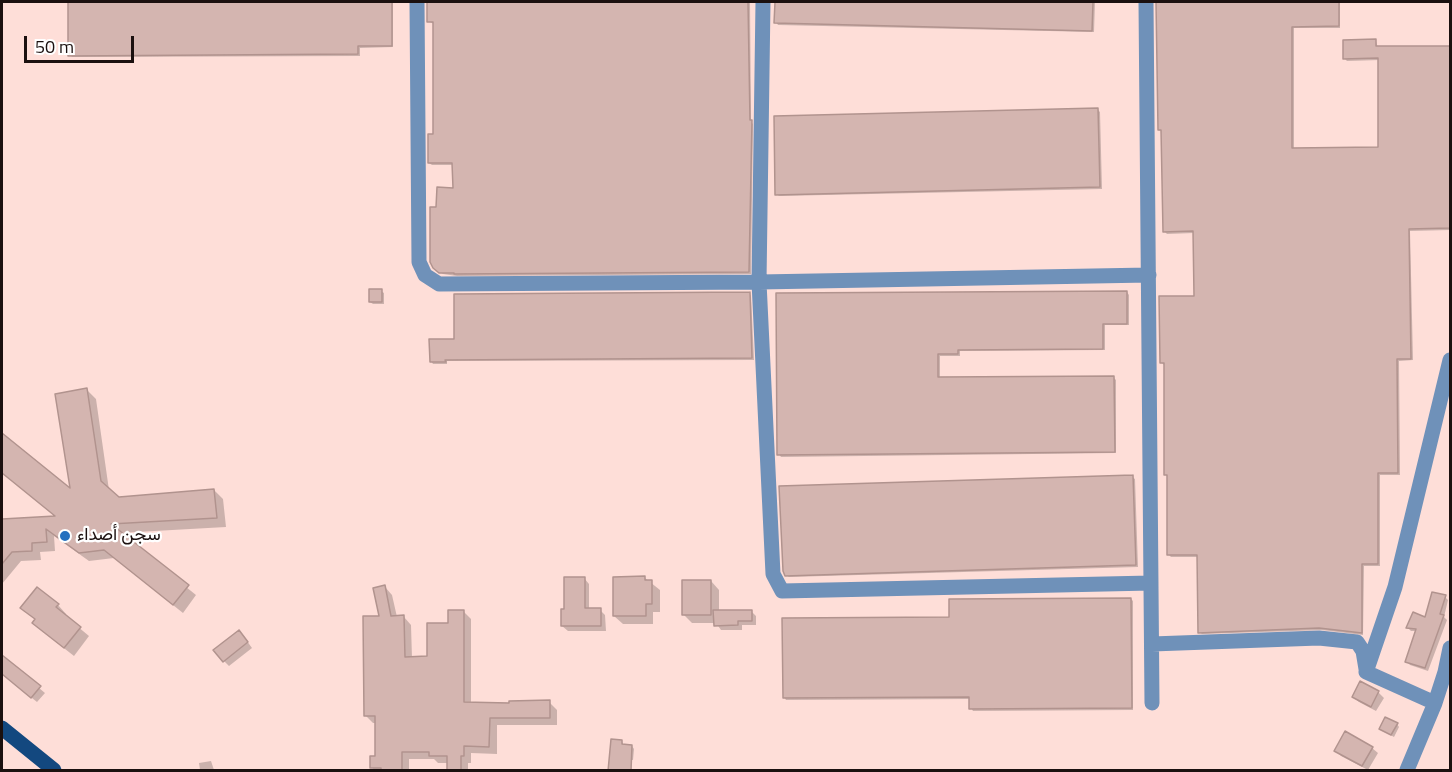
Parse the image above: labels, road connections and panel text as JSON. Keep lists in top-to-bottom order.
{
  "places": ["سجن أصداء"],
  "scale_bar": "50 m"
}
